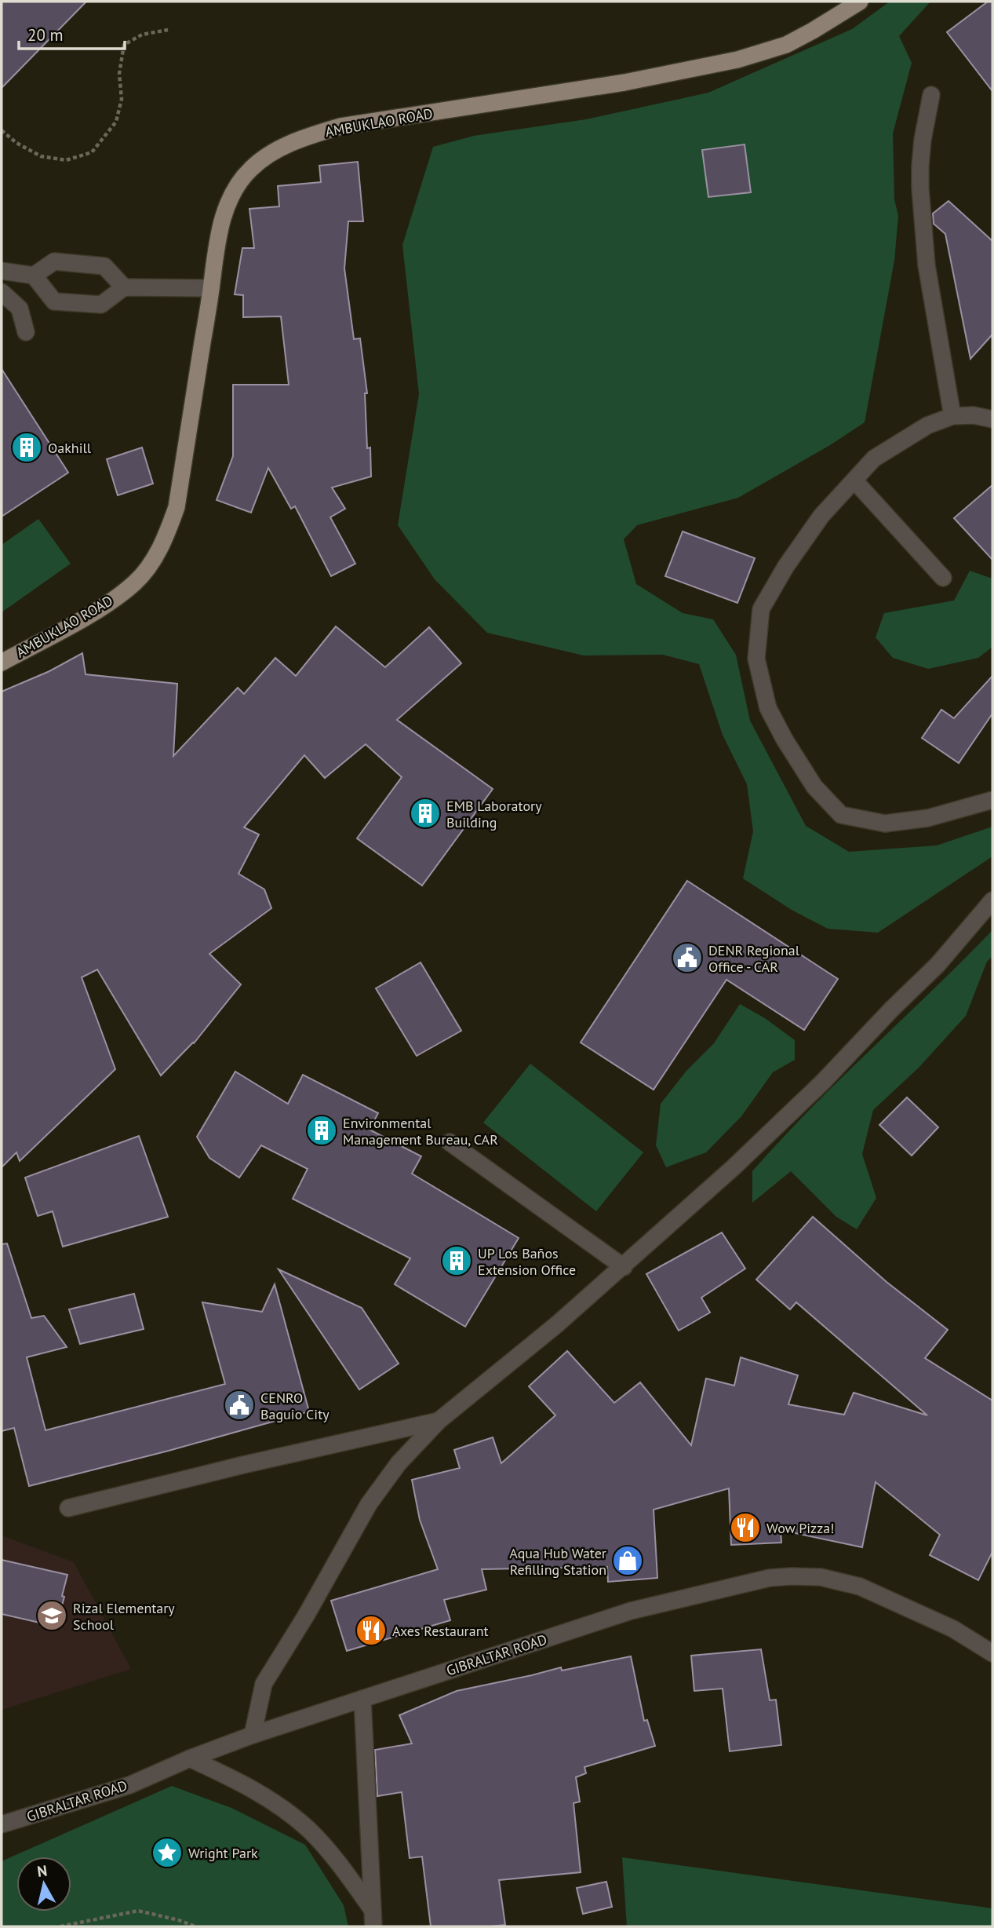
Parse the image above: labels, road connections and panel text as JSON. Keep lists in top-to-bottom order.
{
  "streets": {
    "main road": ["AMBUKLAO ROAD"],
    "street": ["GIBRALTAR ROAD"]
  },
  "places": {
    "building": [
      "Oakhill",
      "EMB Laboratory Building",
      "Environmental Management Bureau, CAR",
      "UP Los Baños Extension Office"
    ],
    "public building": ["DENR Regional Office - CAR", "CENRO Baguio City"],
    "restaurant": ["Wow Pizza!", "Axes Restaurant"],
    "shop": ["Aqua Hub Water Refilling Station"],
    "school or university": ["Rizal Elementary School"],
    "place": ["Wright Park"]
  },
  "scale_bar": "20 m",
  "north": "top"
}
